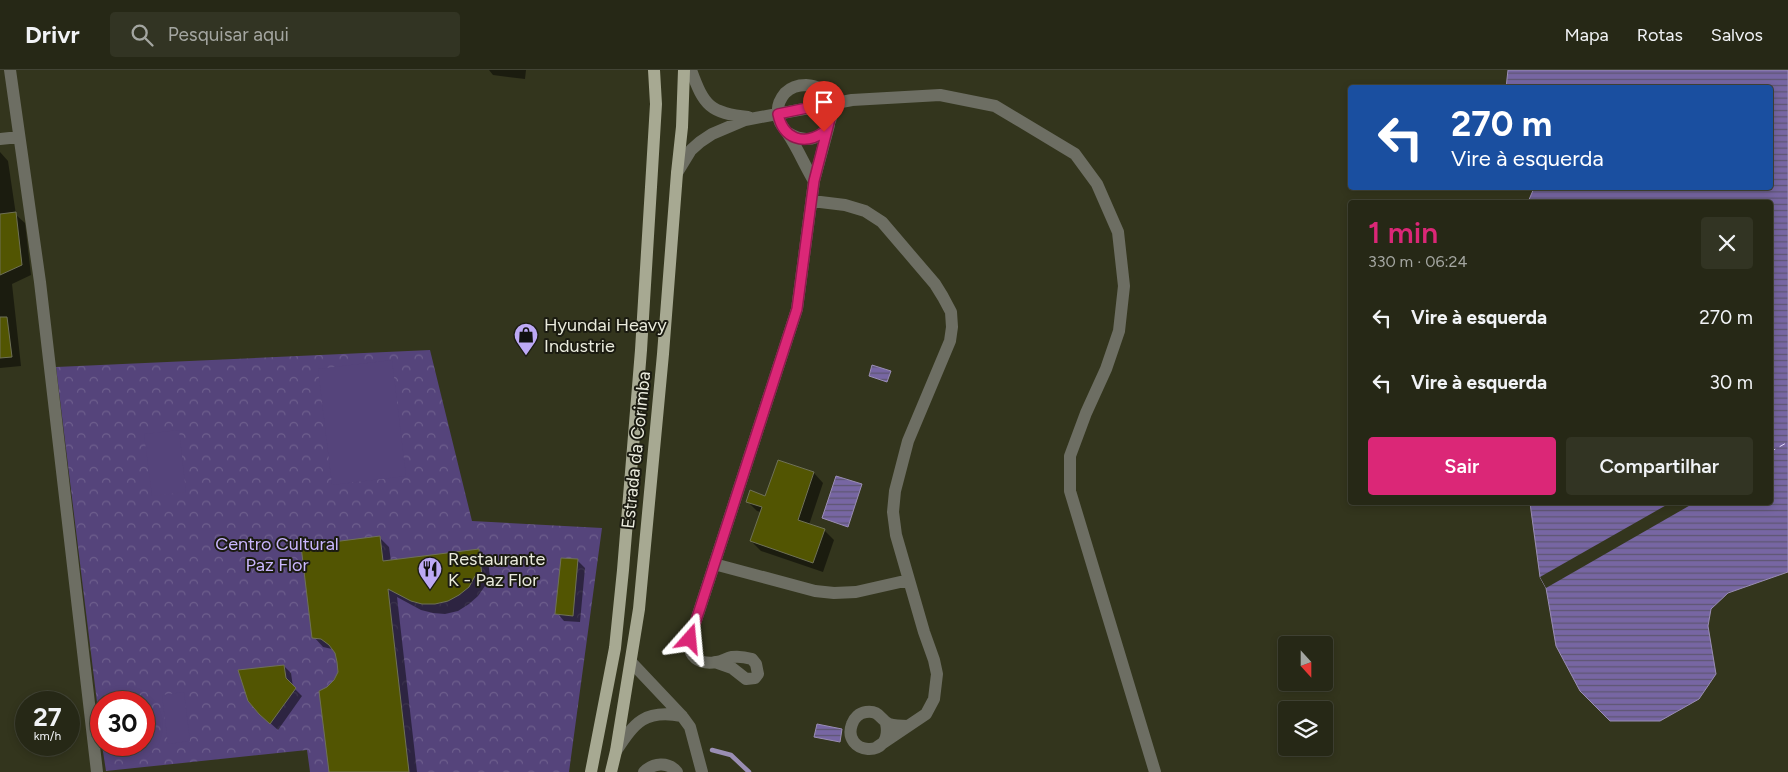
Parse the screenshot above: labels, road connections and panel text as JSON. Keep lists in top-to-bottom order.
{
  "streets": {
    "main road": ["Estrada da Corimba"]
  },
  "parks": ["Centro Cultural Paz Flor"],
  "places": {
    "shop": ["Hyundai Heavy Industrie"],
    "restaurant": ["Restaurante K - Paz Flor"]
  },
  "north": "bottom",
  "page": {
    "header": "Drivr",
    "search": "Pesquisar aqui",
    "nav": ["Mapa", "Rotas", "Salvos"],
    "turn": ["270 m", "Vire à esquerda"],
    "heading": ["1 min", "330 m · 06:24"],
    "list": [
      {
        "name": "Vire à esquerda",
        "value": "270 m"
      },
      {
        "name": "Vire à esquerda",
        "value": "30 m"
      }
    ],
    "buttons": ["Sair", "Compartilhar"],
    "speed": "27 km/h",
    "limit": "30"
  }
}
